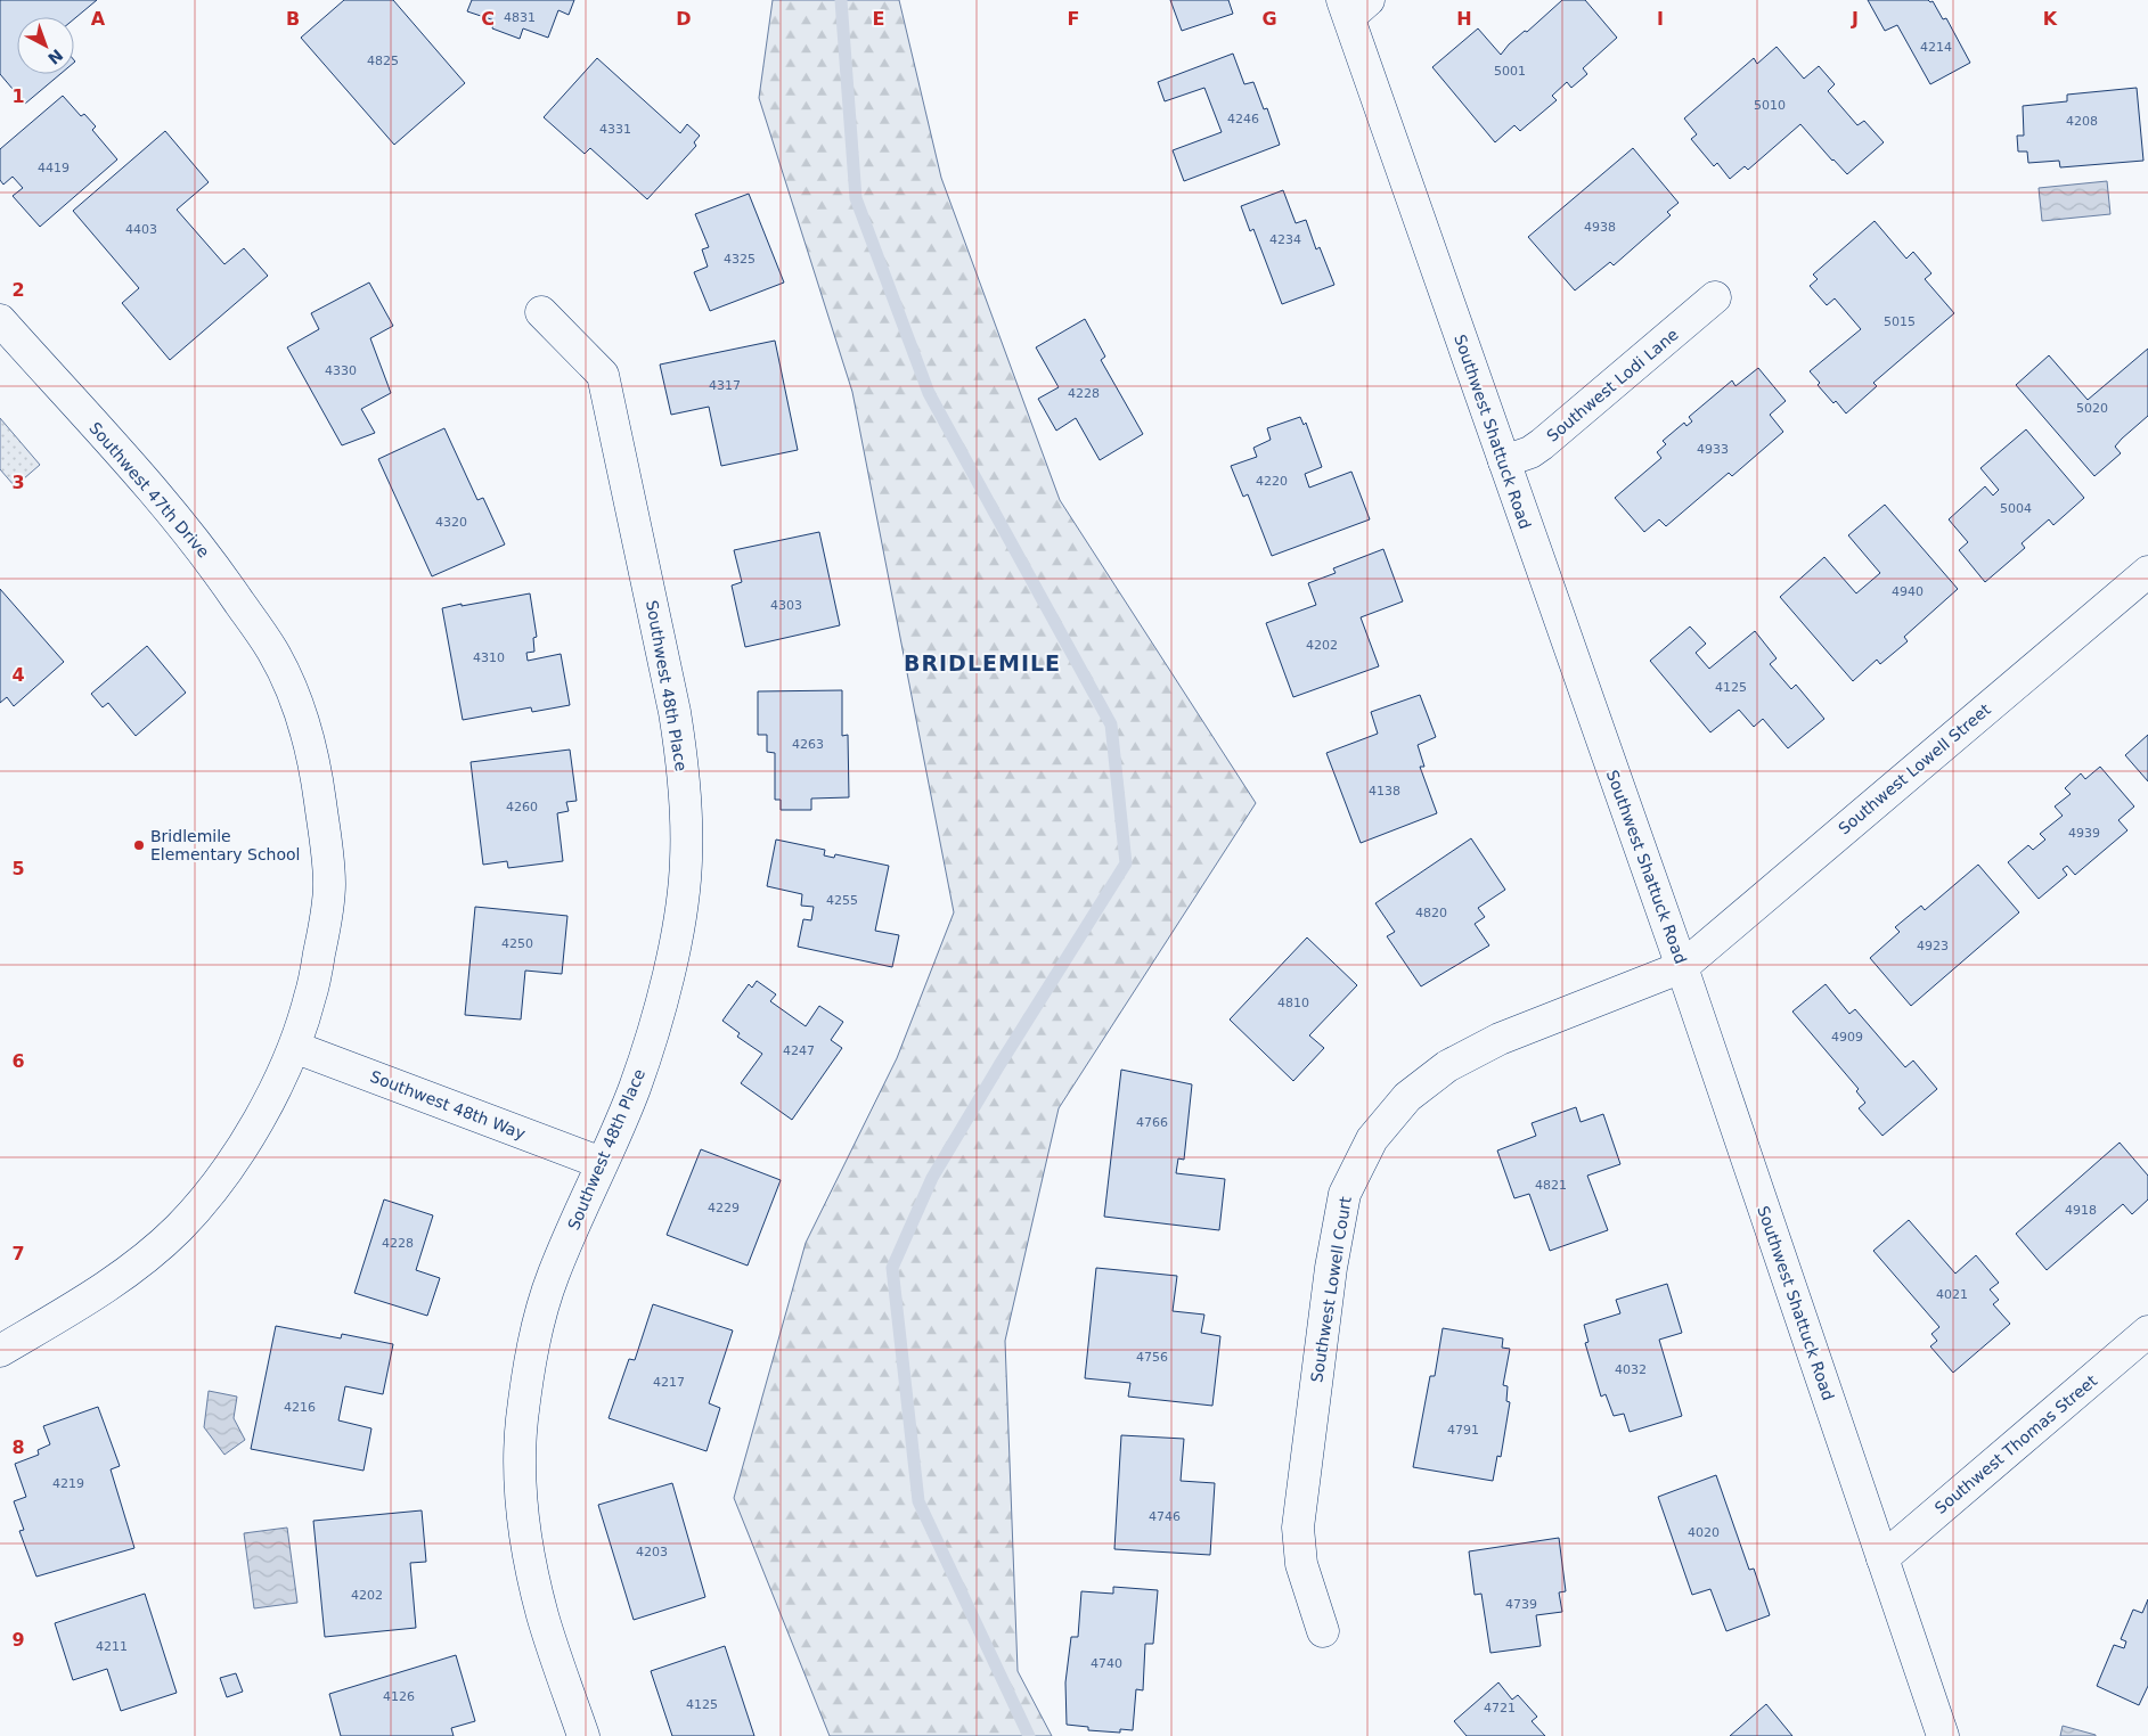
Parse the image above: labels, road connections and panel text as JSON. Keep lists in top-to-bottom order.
{
  "streets": {
    "street": [
      "Southwest Lodi Lane",
      "Southwest Shattuck Road",
      "Southwest 47th Drive",
      "Southwest 48th Place",
      "Southwest Lowell Street",
      "Southwest 48th Way",
      "Southwest Lowell Court",
      "Southwest Thomas Street"
    ]
  },
  "crossings": [
    ["Southwest Lodi Lane", "Southwest Shattuck Road"],
    ["Southwest Shattuck Road", "Southwest Lowell Street"],
    ["Southwest Shattuck Road", "Southwest Lowell Court"],
    ["Southwest Shattuck Road", "Southwest Thomas Street"],
    ["Southwest 47th Drive", "Southwest 48th Way"],
    ["Southwest 48th Place", "Southwest 48th Way"],
    ["Southwest Lowell Street", "Southwest Lowell Court"]
  ],
  "districts": ["BRIDLEMILE"],
  "places": ["Bridlemile Elementary School"],
  "house_numbers": [
    "4831",
    "4214",
    "4825",
    "5001",
    "5010",
    "4246",
    "4208",
    "4331",
    "4419",
    "4938",
    "4403",
    "4234",
    "4325",
    "5015",
    "4330",
    "4317",
    "4228",
    "5020",
    "4933",
    "4220",
    "5004",
    "4320",
    "4940",
    "4303",
    "4202",
    "4310",
    "4125",
    "4263",
    "4138",
    "4260",
    "4939",
    "4255",
    "4820",
    "4250",
    "4923",
    "4810",
    "4909",
    "4247",
    "4766",
    "4821",
    "4229",
    "4918",
    "4228",
    "4021",
    "4756",
    "4032",
    "4217",
    "4216",
    "4791",
    "4219",
    "4746",
    "4020",
    "4203",
    "4202",
    "4739",
    "4211",
    "4740",
    "4126",
    "4125",
    "4721"
  ],
  "north": "bottom right",
  "grid": {
    "columns": [
      "A",
      "B",
      "C",
      "D",
      "E",
      "F",
      "G",
      "H",
      "I",
      "J",
      "K"
    ],
    "rows": [
      "1",
      "2",
      "3",
      "4",
      "5",
      "6",
      "7",
      "8",
      "9"
    ]
  }
}
